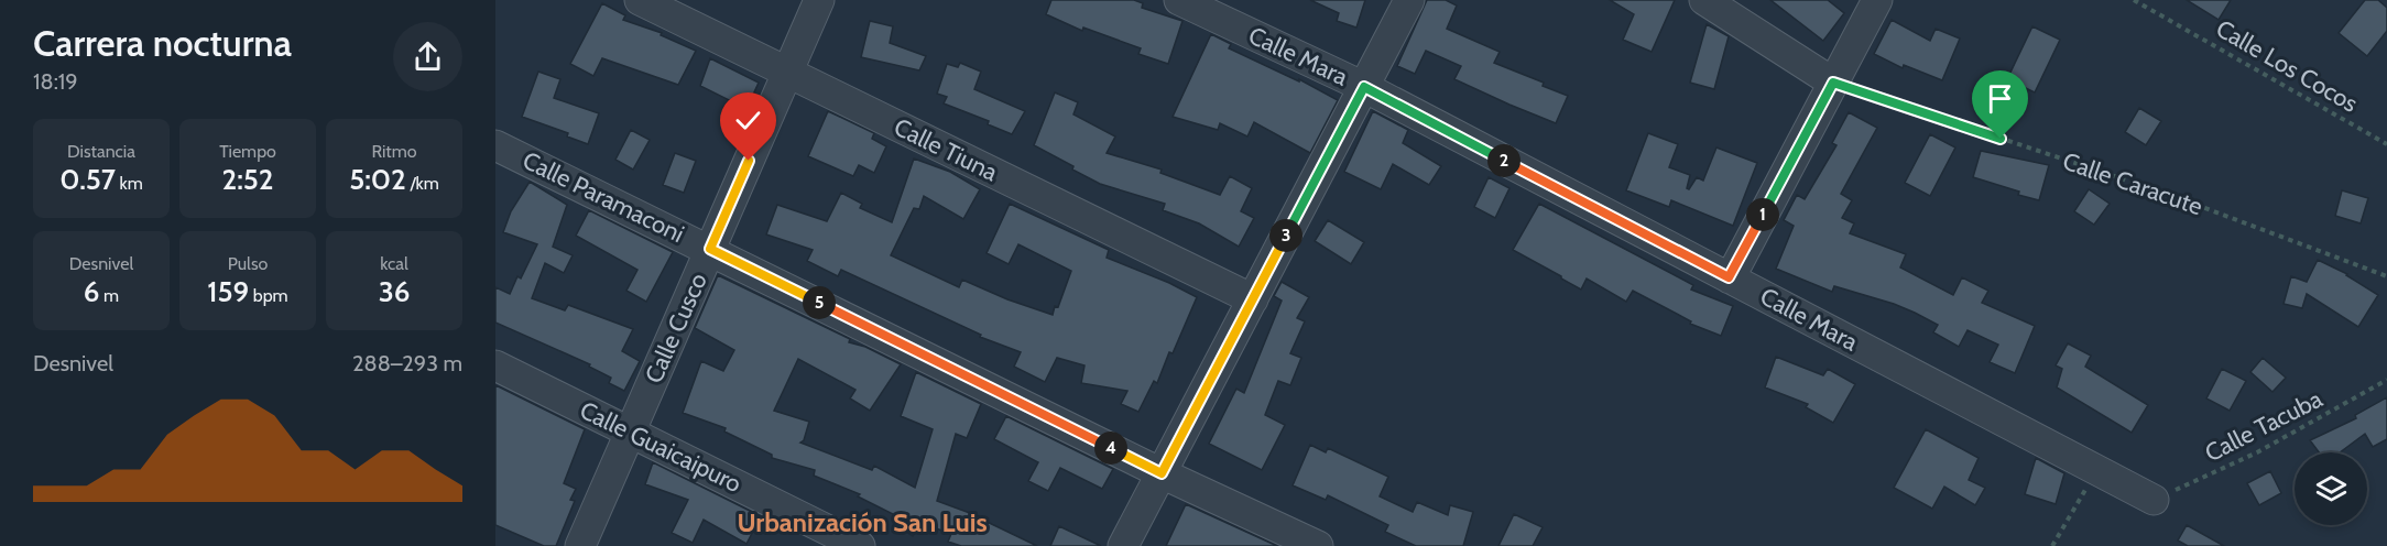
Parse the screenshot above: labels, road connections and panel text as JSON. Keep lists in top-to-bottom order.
{
  "streets": {
    "street": [
      "Calle Mara",
      "Calle Tiuna",
      "Calle Paramaconi",
      "Calle Cusco",
      "Calle Guaicaipuro"
    ],
    "path": ["Calle Los Cocos", "Calle Caracute", "Calle Tacuba"]
  },
  "crossings": [
    ["Calle Mara", "Calle Tacuba"],
    ["Calle Tiuna", "Calle Cusco"],
    ["Calle Paramaconi", "Calle Cusco"],
    ["Calle Cusco", "Calle Guaicaipuro"]
  ],
  "districts": ["Urbanización San Luis"],
  "page": {
    "heading": ["Carrera nocturna", "18:19"],
    "stats": [
      ["Distancia", "0.57 km"],
      ["Tiempo", "2:52"],
      ["Ritmo", "5:02 /km"],
      ["Desnivel", "6 m"],
      ["Pulso", "159 bpm"],
      ["kcal", "36"]
    ],
    "pins": [
      "2",
      "1",
      "3",
      "5",
      "4"
    ],
    "chart": ["Desnivel", "288–293 m"]
  }
}
